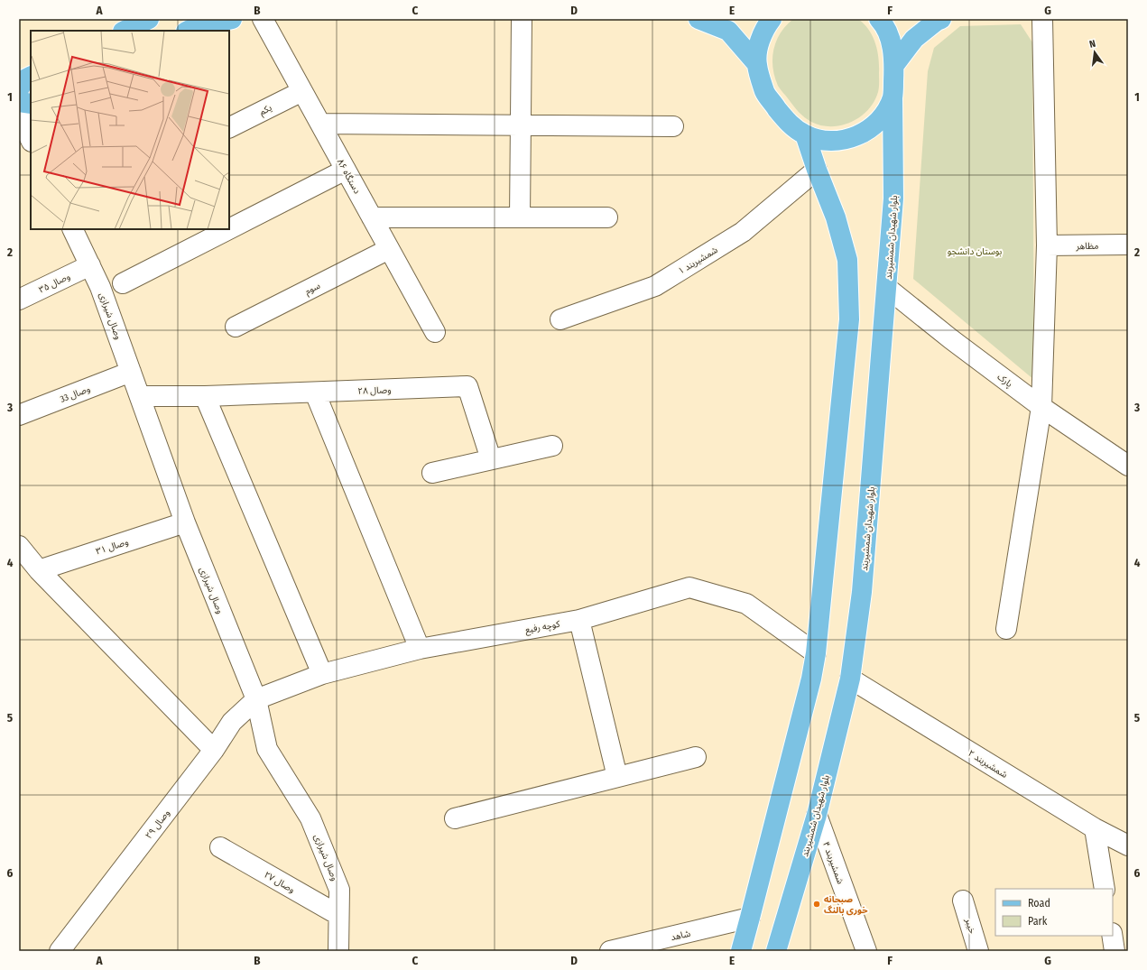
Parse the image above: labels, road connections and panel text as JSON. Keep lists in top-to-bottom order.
{
  "streets": {
    "main road": ["بلوار شهیدان شمشیربند"],
    "street": [
      "یکم",
      "دستگاه ۸۶",
      "مظاهر",
      "شمشیربند ۱",
      "وصال ۳۵",
      "سوم",
      "وصال شیرازی",
      "پارک",
      "وصال ۲۸",
      "وصال 33",
      "وصال ۳۱",
      "کوچه رفیع",
      "شمشیربند ۲",
      "وصال ۲۹",
      "شمشیربند ۴",
      "وصال ۲۷",
      "خیبر",
      "شاهد"
    ]
  },
  "crossings": [
    ["یکم", "دستگاه ۸۶"],
    ["دستگاه ۸۶", "سوم"],
    ["بلوار شهیدان شمشیربند", "پارک"],
    ["بلوار شهیدان شمشیربند", "شمشیربند ۲"],
    ["بلوار شهیدان شمشیربند", "شمشیربند ۴"],
    ["وصال ۳۵", "وصال شیرازی"],
    ["وصال شیرازی", "وصال ۲۸"],
    ["وصال شیرازی", "وصال 33"],
    ["وصال شیرازی", "وصال ۳۱"],
    ["وصال شیرازی", "کوچه رفیع"],
    ["وصال شیرازی", "وصال ۲۹"],
    ["وصال شیرازی", "وصال ۲۷"],
    ["کوچه رفیع", "وصال ۲۹"]
  ],
  "parks": ["بوستان دانشجو"],
  "places": ["صبحانه خوری بالنگ"],
  "legend": ["Road", "Park"],
  "north": "top",
  "grid": {
    "columns": [
      "A",
      "B",
      "C",
      "D",
      "E",
      "F",
      "G"
    ],
    "rows": [
      "1",
      "2",
      "3",
      "4",
      "5",
      "6"
    ]
  }
}
